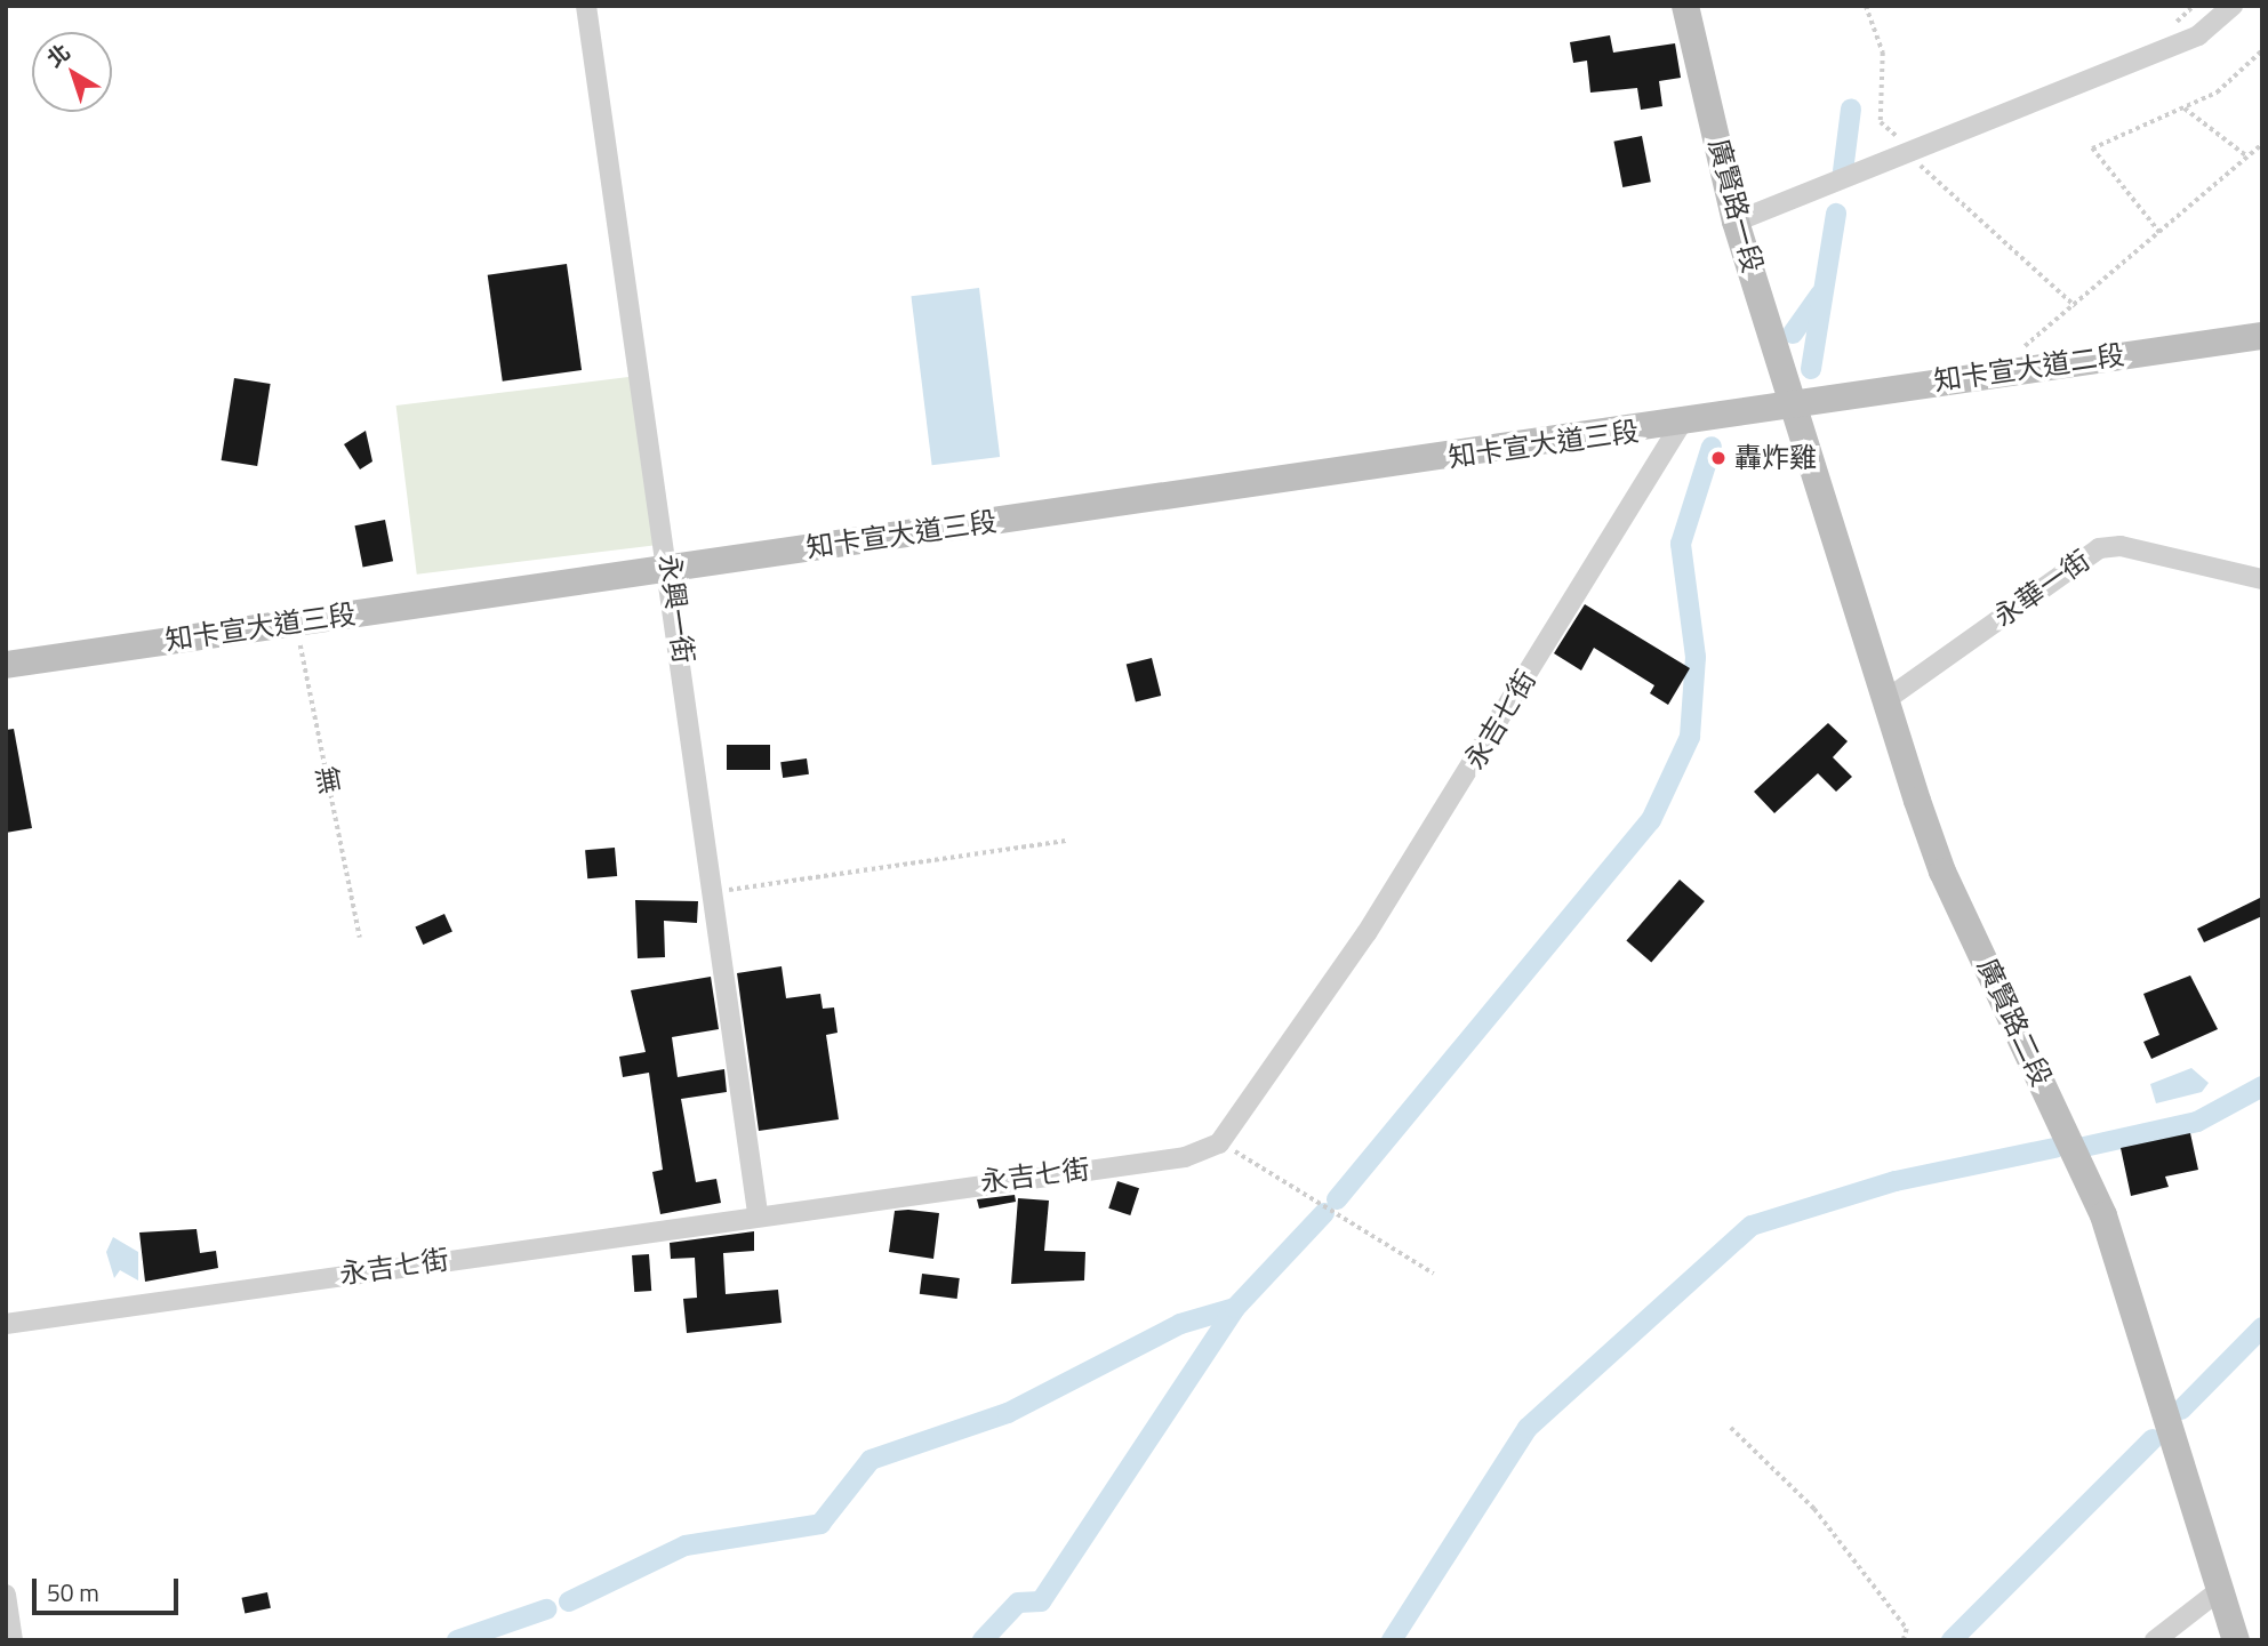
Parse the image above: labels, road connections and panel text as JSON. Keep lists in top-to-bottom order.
{
  "streets": {
    "street": [
      "廣賢路一段",
      "知卡宣大道二段",
      "知卡宣大道三段",
      "永華一街",
      "永興一街",
      "永吉七街",
      "廣賢路二段"
    ],
    "path": ["無"]
  },
  "crossings": [
    ["廣賢路一段", "知卡宣大道二段"],
    ["廣賢路一段", "知卡宣大道三段"],
    ["廣賢路一段", "廣賢路二段"],
    ["知卡宣大道二段", "知卡宣大道三段"],
    ["知卡宣大道二段", "廣賢路二段"],
    ["知卡宣大道三段", "永興一街"],
    ["知卡宣大道三段", "永吉七街"],
    ["知卡宣大道三段", "無"],
    ["知卡宣大道三段", "廣賢路二段"],
    ["永華一街", "廣賢路二段"],
    ["永興一街", "永吉七街"]
  ],
  "places": ["轟炸雞"],
  "scale_bar": "50 m",
  "north": "top left"
}
